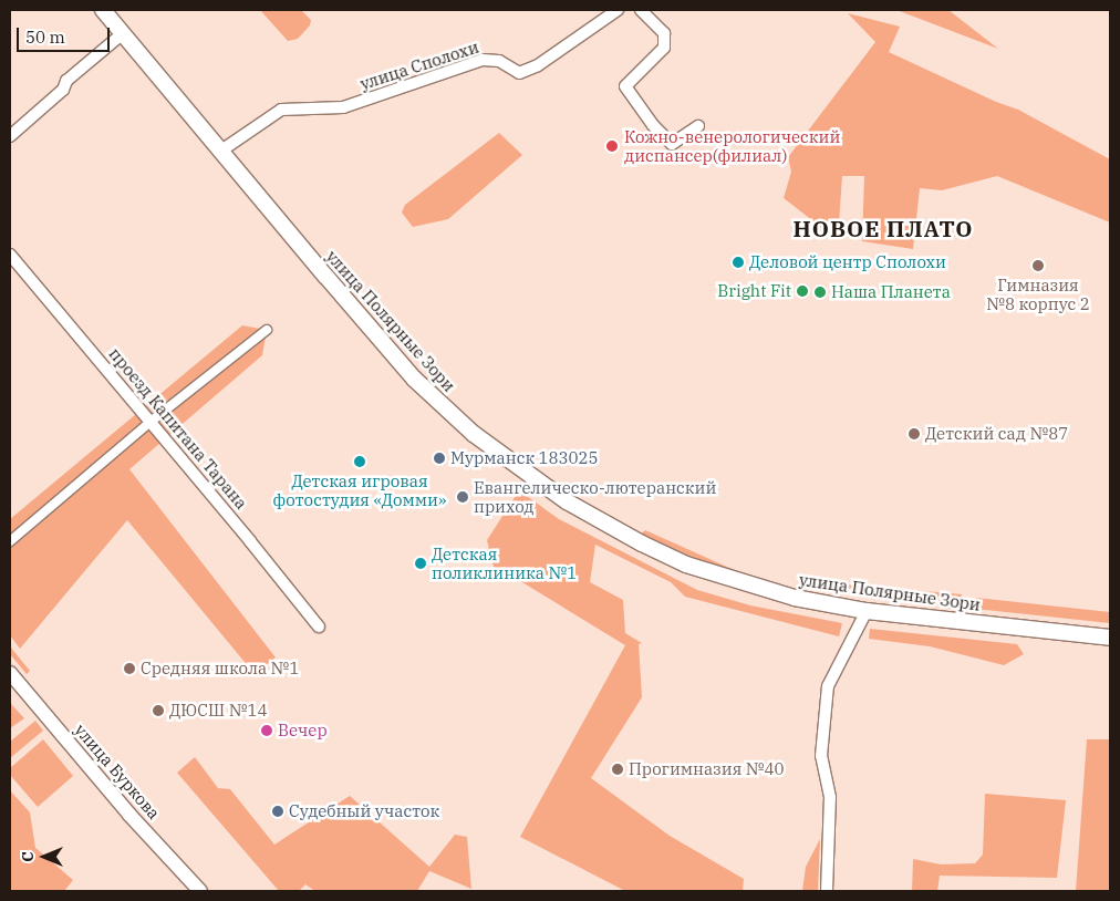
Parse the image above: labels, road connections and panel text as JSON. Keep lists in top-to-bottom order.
{
  "streets": {
    "main road": ["улица Полярные Зори"],
    "street": ["улица Сполохи", "проезд Капитана Тарана", "улица Буркова"]
  },
  "crossings": [
    ["улица Сполохи", "улица Полярные Зори"]
  ],
  "districts": ["НОВОЕ ПЛАТО"],
  "places": [
    "Кожно-венерологический диспансер(филиал)",
    "Деловой центр Сполохи",
    "Гимназия №8 корпус 2",
    "Bright Fit",
    "Наша Планета",
    "Детский сад №87",
    "Мурманск 183025",
    "Детская игровая фотостудия «Домми»",
    "Евангелическо-лютеранский приход",
    "Детская поликлиника №1",
    "Средняя школа №1",
    "ДЮСШ №14",
    "Вечер",
    "Прогимназия №40",
    "Судебный участок"
  ],
  "scale_bar": "50 m",
  "north": "left"
}
